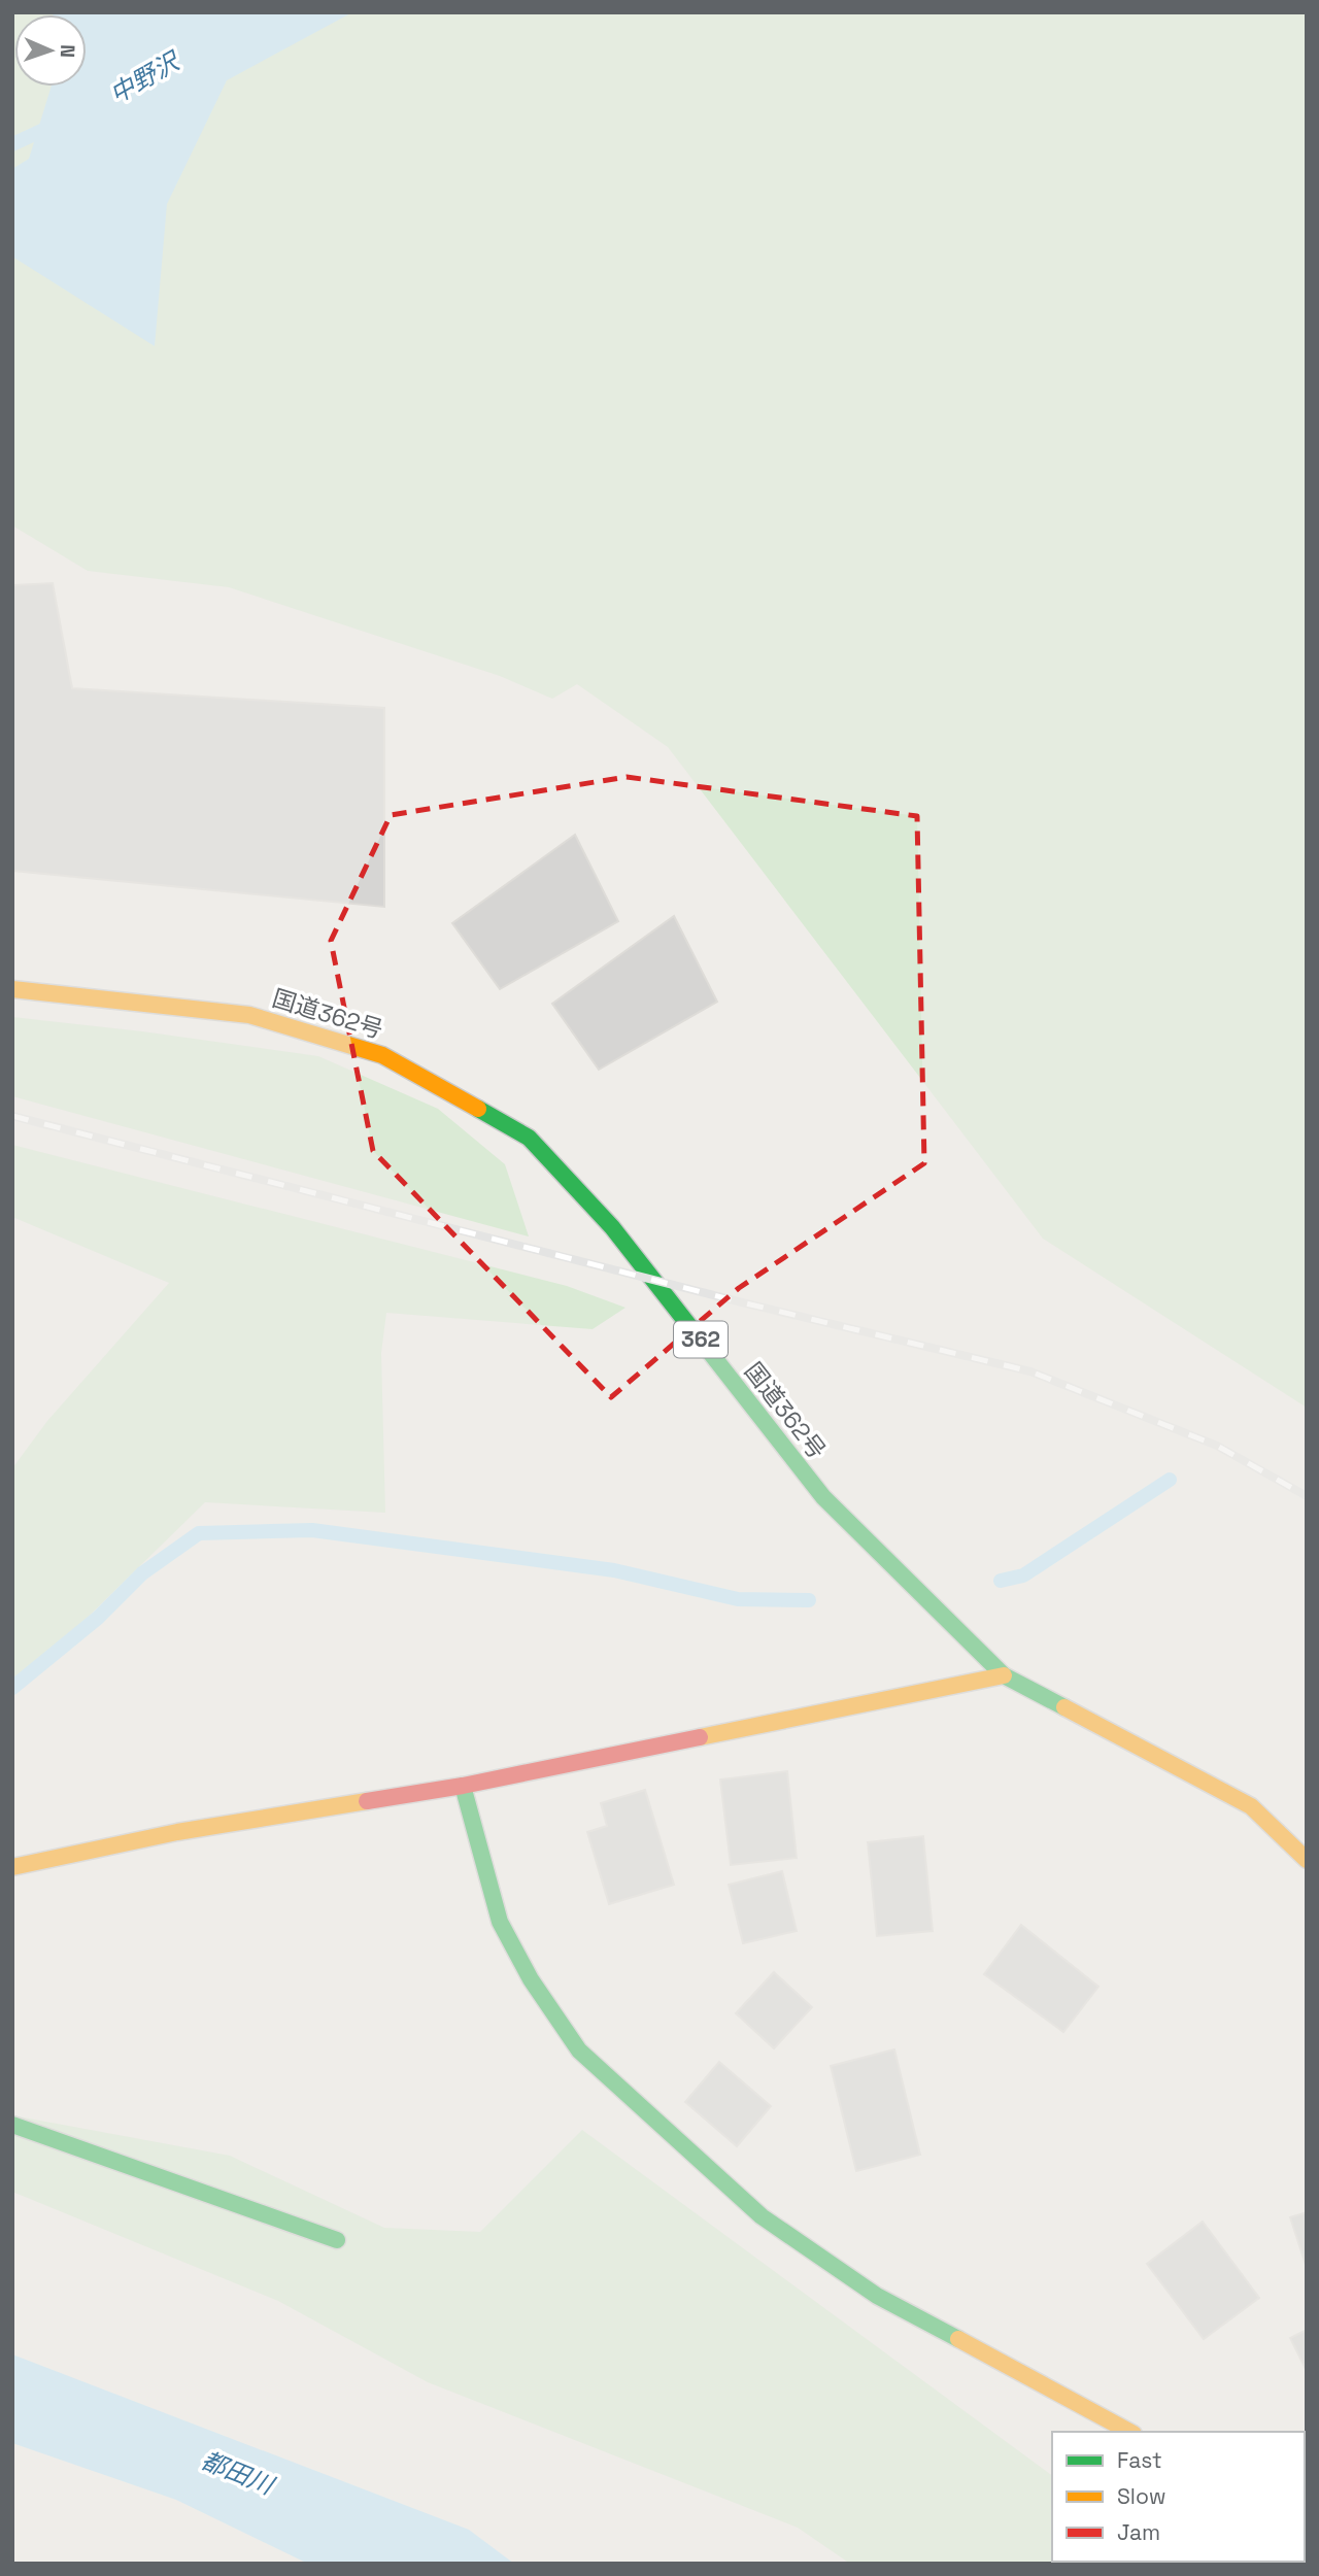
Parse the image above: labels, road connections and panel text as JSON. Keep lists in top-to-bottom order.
{
  "streets": {
    "main road": ["国道362号", "362"]
  },
  "water": ["中野沢", "都田川"],
  "legend": ["Fast", "Slow", "Jam"],
  "north": "right"
}
